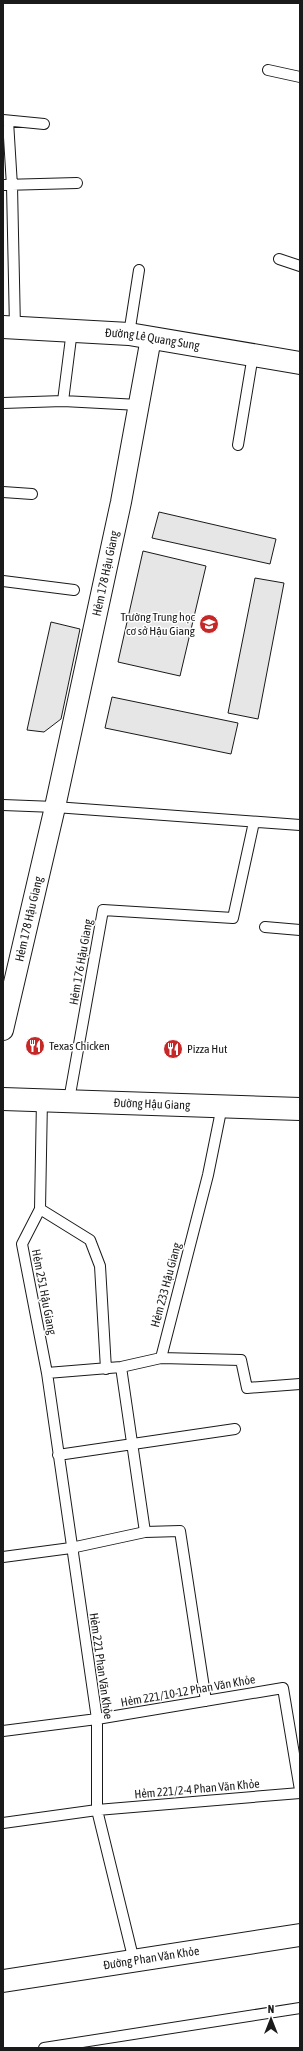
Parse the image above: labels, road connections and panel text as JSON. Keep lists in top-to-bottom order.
{
  "streets": {
    "street": [
      "Đường Lê Quang Sung",
      "Hẻm 178 Hậu Giang",
      "Đường Hậu Giang",
      "Đường Phan Văn Khỏe"
    ],
    "lane": [
      "Hẻm 176 Hậu Giang",
      "Hẻm 233 Hậu Giang",
      "Hẻm 251 Hậu Giang",
      "Hẻm 221 Phan Văn Khỏe",
      "Hẻm 221/10-12 Phan Văn Khỏe",
      "Hẻm 221/2-4 Phan Văn Khỏe"
    ]
  },
  "crossings": [
    ["Đường Lê Quang Sung", "Hẻm 178 Hậu Giang"],
    ["Hẻm 176 Hậu Giang", "Đường Hậu Giang"],
    ["Đường Hậu Giang", "Hẻm 233 Hậu Giang"],
    ["Đường Hậu Giang", "Hẻm 251 Hậu Giang"],
    ["Hẻm 251 Hậu Giang", "Hẻm 221 Phan Văn Khỏe"],
    ["Hẻm 221 Phan Văn Khỏe", "Hẻm 221/10-12 Phan Văn Khỏe"],
    ["Hẻm 221 Phan Văn Khỏe", "Hẻm 221/2-4 Phan Văn Khỏe"],
    ["Hẻm 221 Phan Văn Khỏe", "Đường Phan Văn Khỏe"],
    ["Hẻm 221/10-12 Phan Văn Khỏe", "Hẻm 221/2-4 Phan Văn Khỏe"]
  ],
  "places": {
    "school or university": ["Trường Trung học cơ sở Hậu Giang"],
    "restaurant": ["Texas Chicken", "Pizza Hut"]
  },
  "north": "top"
}
